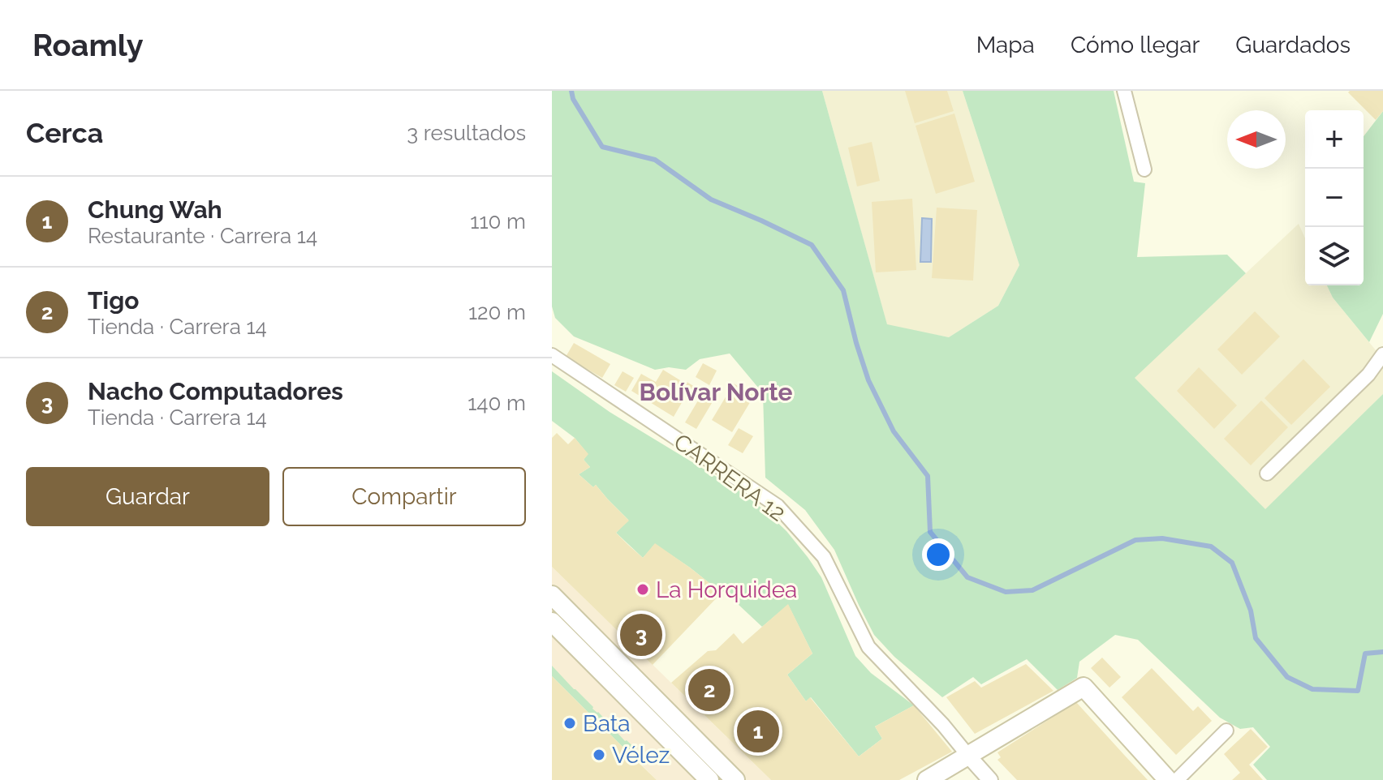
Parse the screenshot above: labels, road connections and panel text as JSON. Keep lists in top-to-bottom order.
{
  "streets": {
    "street": ["CARRERA 12"]
  },
  "districts": ["Bolívar Norte"],
  "places": ["La Horquidea", "Bata", "Vélez"],
  "north": "left",
  "page": {
    "header": "Roamly",
    "nav": ["Mapa", "Cómo llegar", "Guardados"],
    "heading": ["Cerca", "3 resultados"],
    "map_buttons": ["+", "−"],
    "list": [
      {
        "mark": "1",
        "name": "Chung Wah",
        "note": "Restaurante · Carrera 14",
        "value": "110 m"
      },
      {
        "mark": "2",
        "name": "Tigo",
        "note": "Tienda · Carrera 14",
        "value": "120 m"
      },
      {
        "mark": "3",
        "name": "Nacho Computadores",
        "note": "Tienda · Carrera 14",
        "value": "140 m"
      }
    ],
    "buttons": ["Guardar", "Compartir"],
    "pins": ["3", "2", "1"]
  }
}
